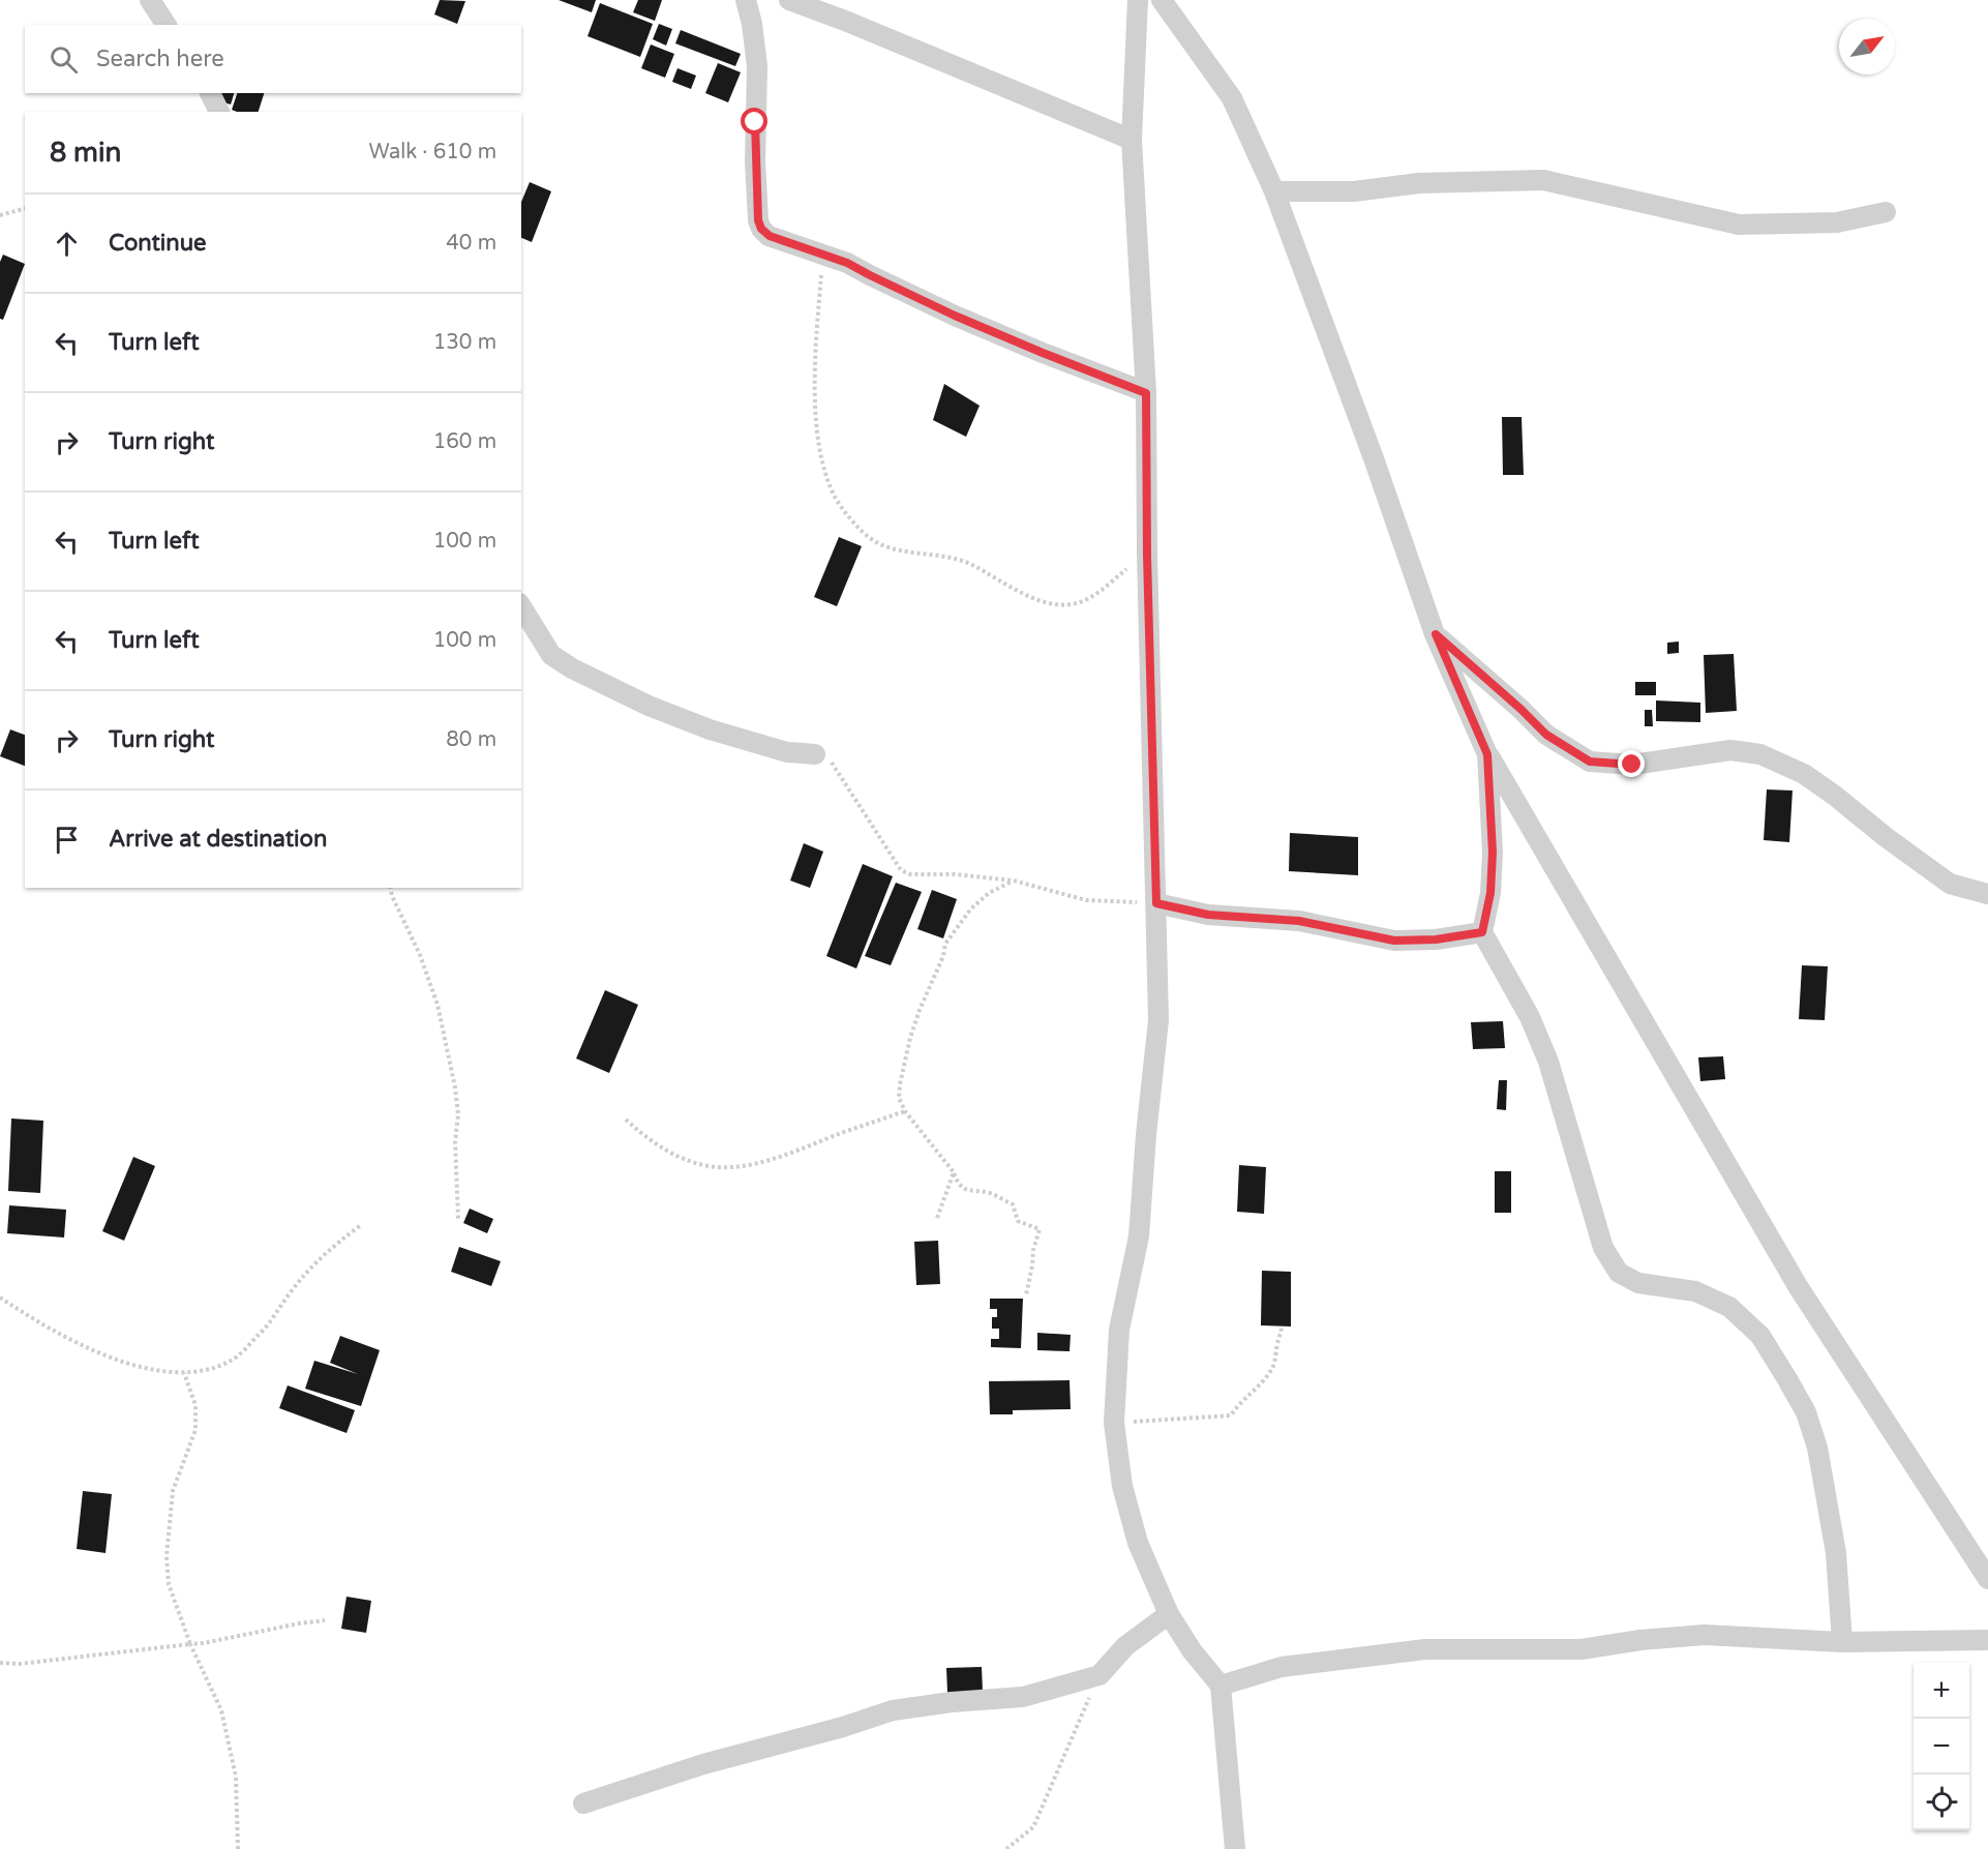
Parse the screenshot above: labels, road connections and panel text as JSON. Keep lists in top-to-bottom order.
{
  "north": "top right",
  "page": {
    "search": "Search here",
    "heading": ["8 min", "Walk · 610 m"],
    "list": [
      ["Continue", "40 m"],
      ["Turn left", "130 m"],
      ["Turn right", "160 m"],
      ["Turn left", "100 m"],
      ["Turn left", "100 m"],
      ["Turn right", "80 m"],
      "Arrive at destination"
    ],
    "map_buttons": ["+", "−"]
  }
}
